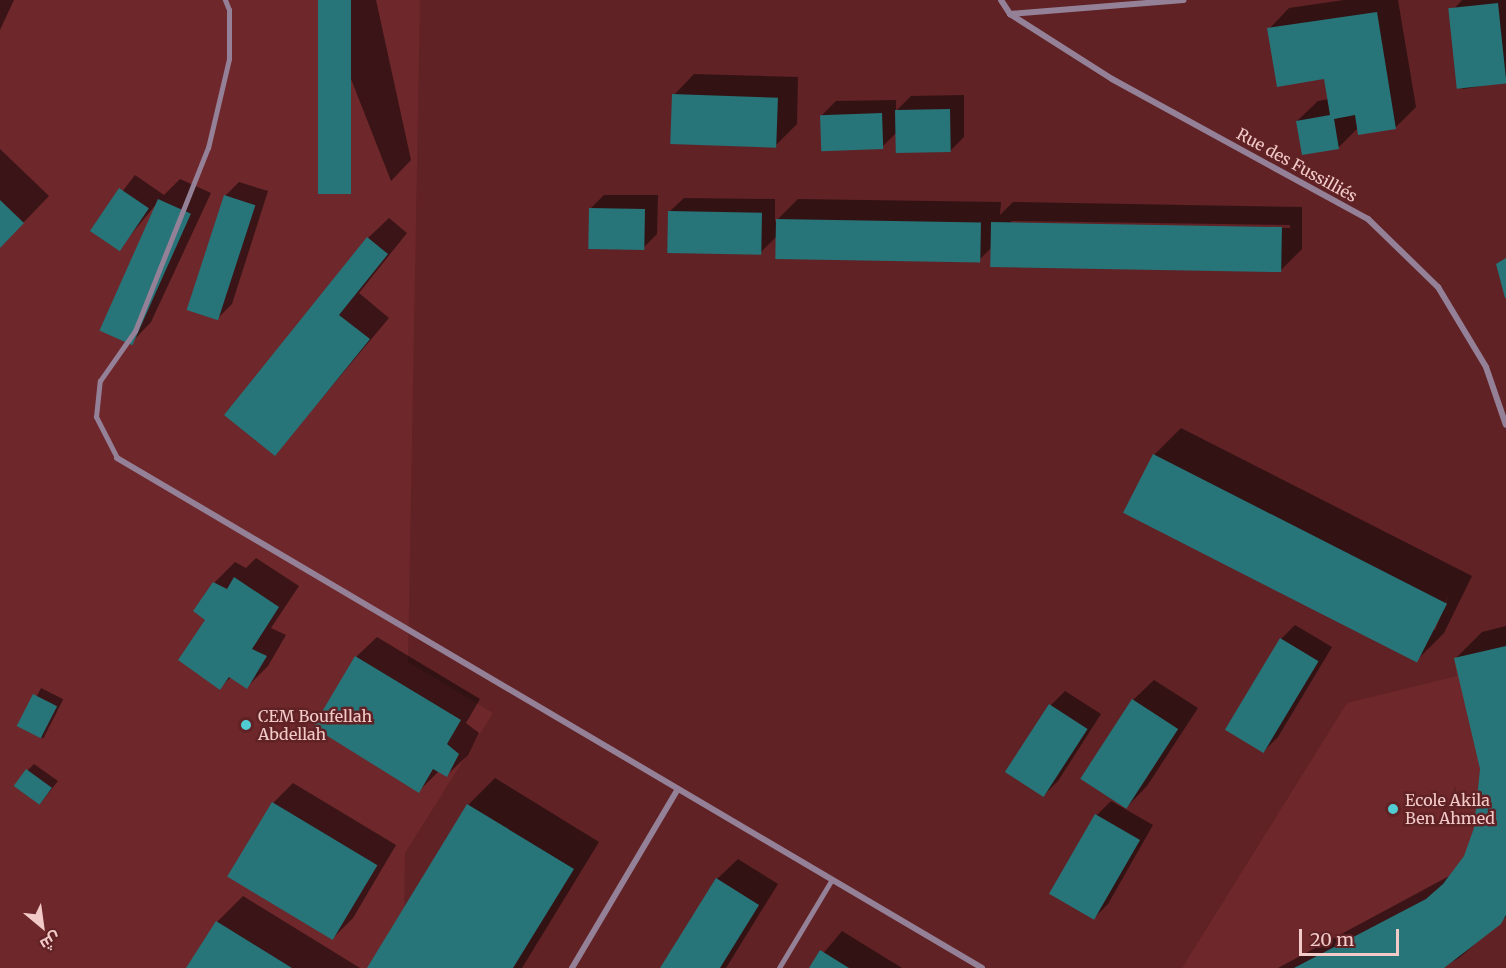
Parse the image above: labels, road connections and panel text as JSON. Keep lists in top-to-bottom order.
{
  "streets": {
    "street": ["Rue des Fussilliés"]
  },
  "places": ["CEM Boufellah Abdellah", "Ecole Akila Ben Ahmed"],
  "scale_bar": "20 m",
  "north": "bottom right"
}
